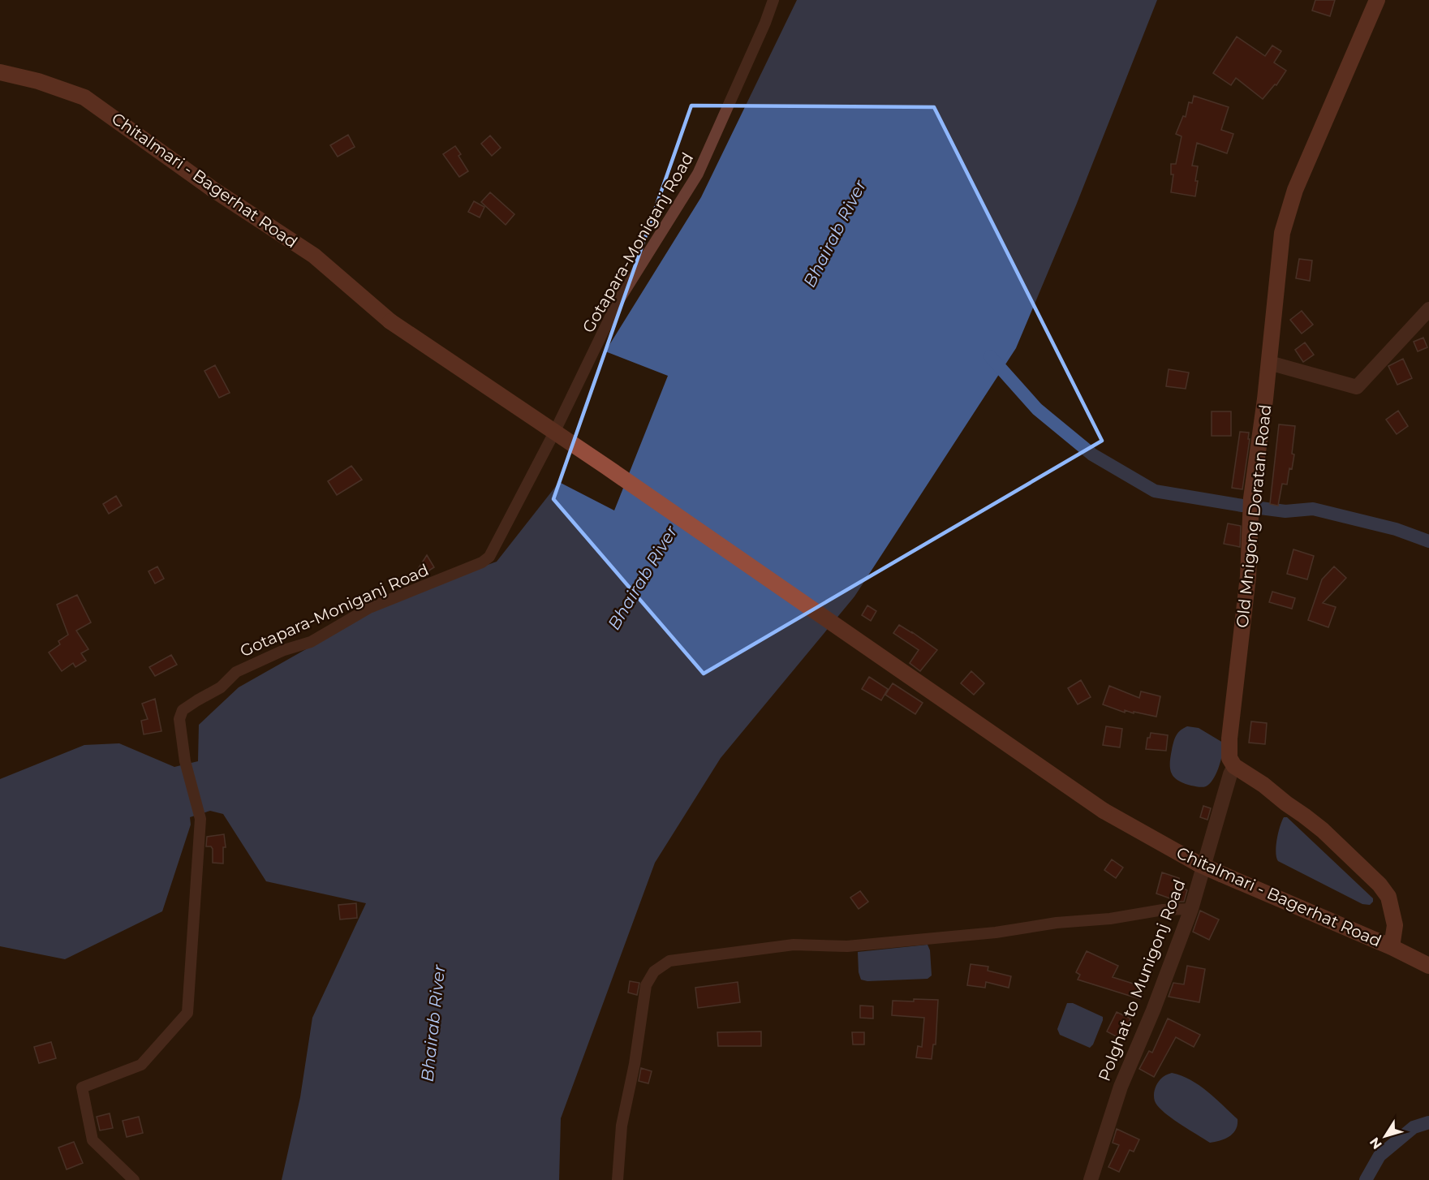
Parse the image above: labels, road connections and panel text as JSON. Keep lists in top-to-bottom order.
{
  "streets": {
    "main road": ["Chitalmari - Bagerhat Road", "Old Mnigong Doratan Road"],
    "street": ["Gotapara-Moniganj Road", "Polghat to Munigonj Road"]
  },
  "crossings": [
    ["Old Mnigong Doratan Road", "Polghat to Munigonj Road"]
  ],
  "water": ["Bhairab River"],
  "north": "bottom left"
}
